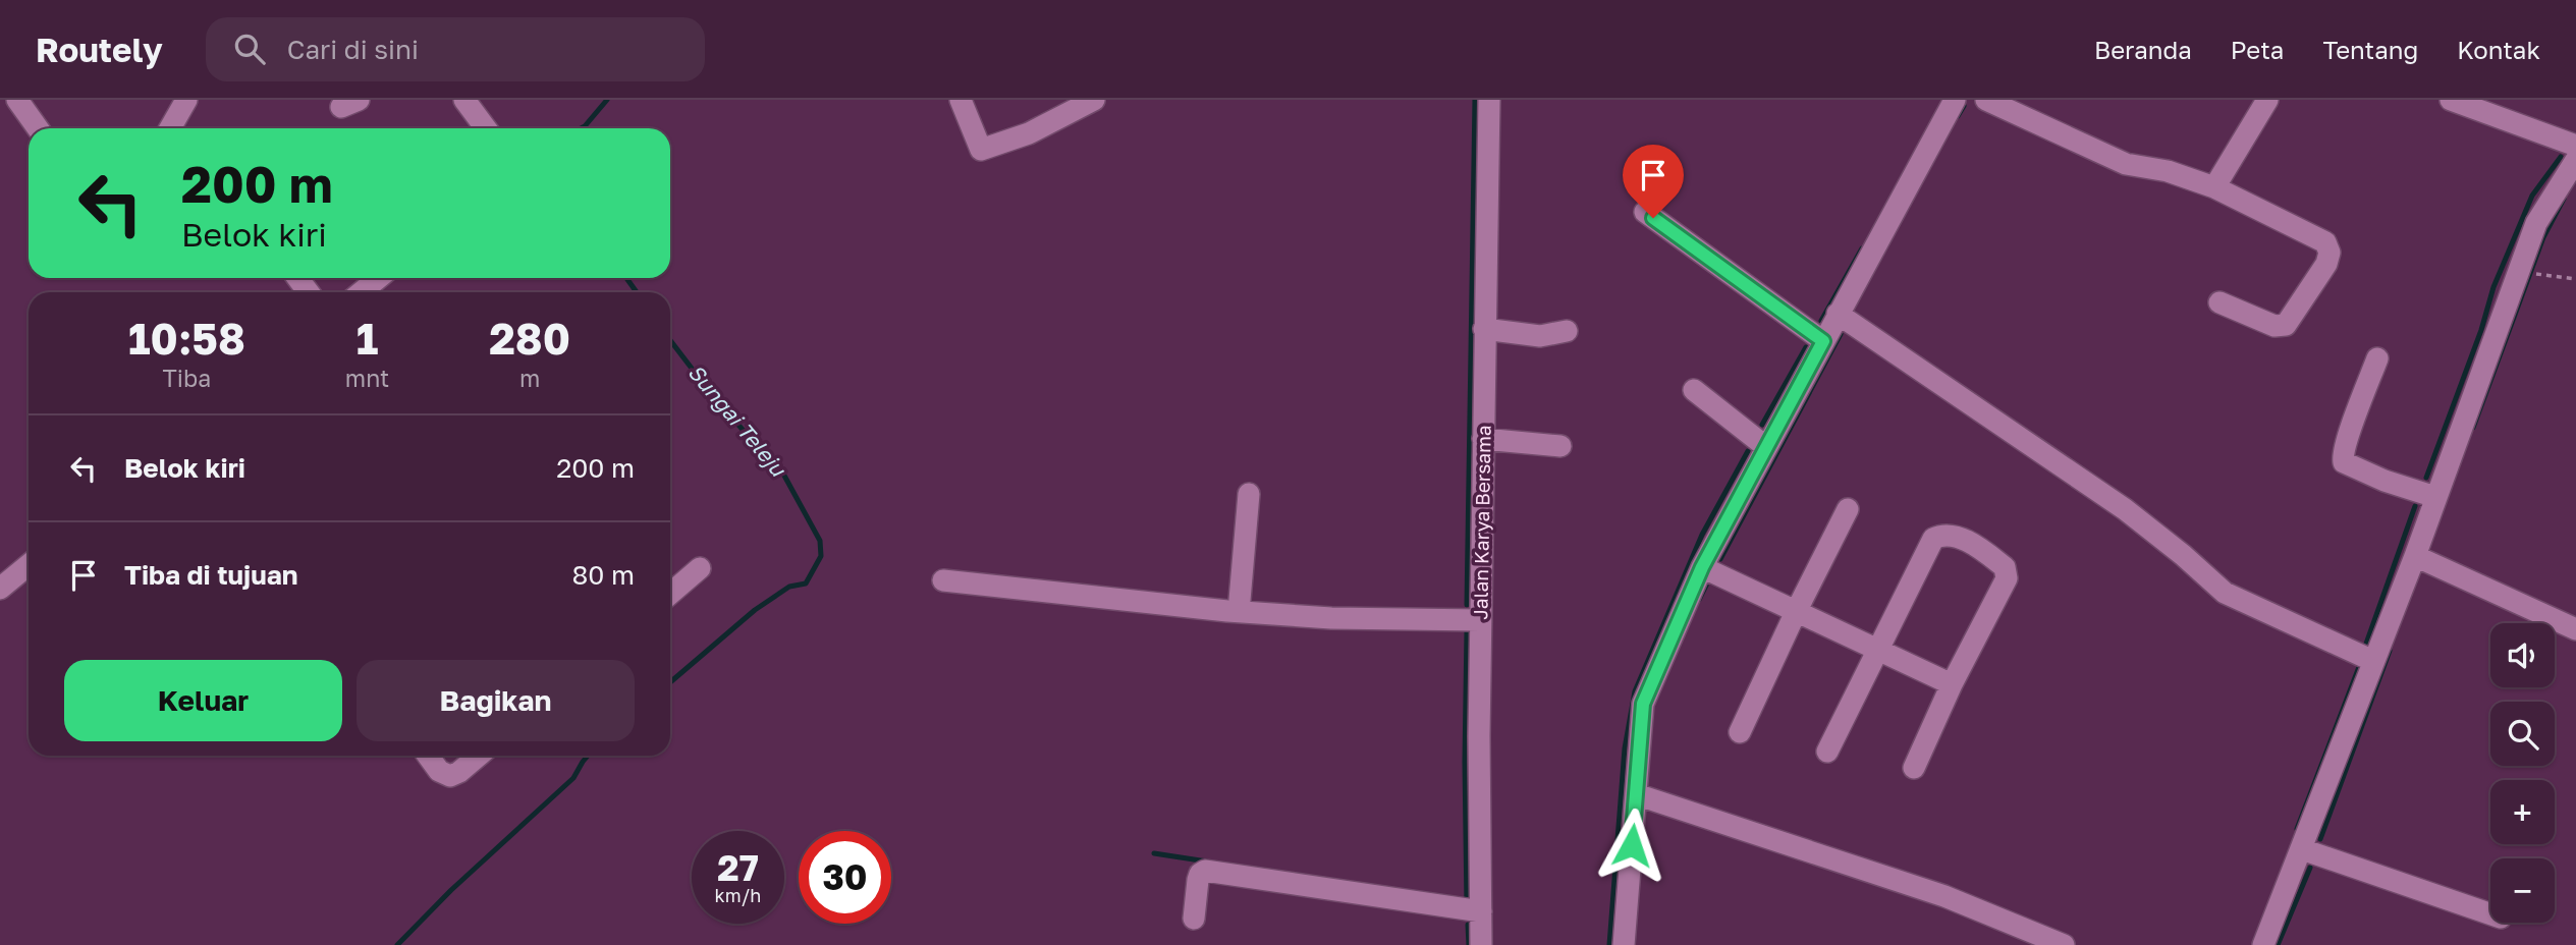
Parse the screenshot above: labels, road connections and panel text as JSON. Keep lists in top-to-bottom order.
{
  "streets": {
    "street": ["Jalan Karya Bersama"]
  },
  "water": ["Sungai Teleju"],
  "page": {
    "header": "Routely",
    "search": "Cari di sini",
    "nav": [
      "Beranda",
      "Peta",
      "Tentang",
      "Kontak"
    ],
    "turn": ["200 m", "Belok kiri"],
    "eta": [
      "10:58",
      "Tiba",
      "1",
      "mnt",
      "280",
      "m"
    ],
    "list": [
      {
        "name": "Belok kiri",
        "value": "200 m"
      },
      {
        "name": "Tiba di tujuan",
        "value": "80 m"
      }
    ],
    "map_buttons": ["+", "−"],
    "buttons": ["Keluar", "Bagikan"],
    "speed": "27 km/h",
    "limit": "30"
  }
}
